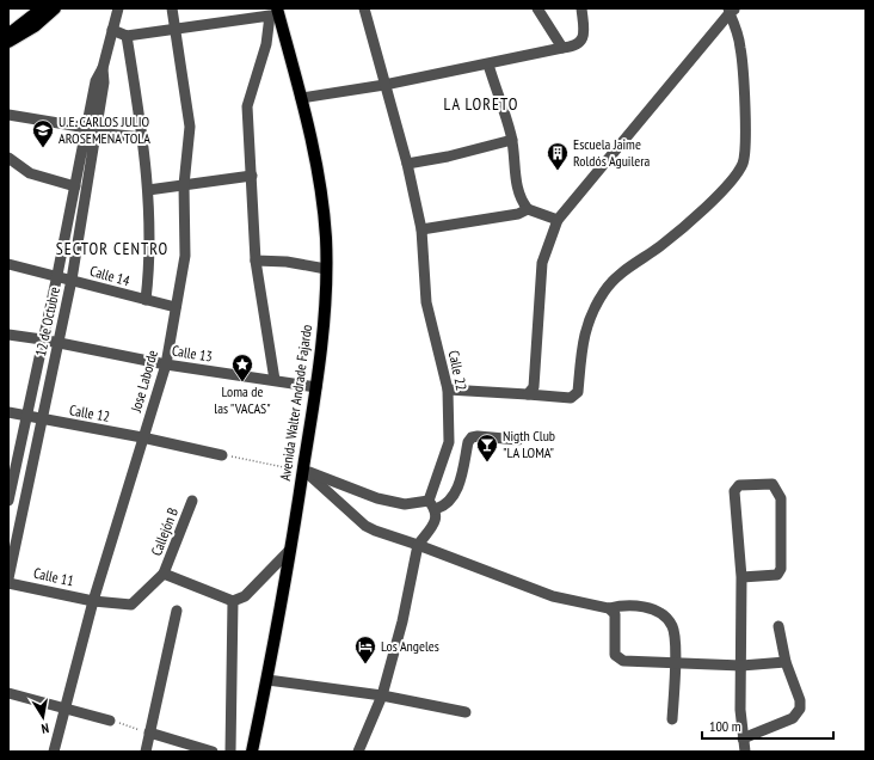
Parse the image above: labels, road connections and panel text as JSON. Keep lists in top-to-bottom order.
{
  "streets": {
    "main road": ["Avenida Walter Andrade Fajardo"],
    "street": [
      "Calle 14",
      "12 de Octubre",
      "Calle 13",
      "Calle 22",
      "Jose Laborde",
      "Calle 12",
      "Callejón B",
      "Calle 11"
    ]
  },
  "crossings": [
    ["Calle 14", "12 de Octubre"],
    ["Calle 14", "Jose Laborde"],
    ["12 de Octubre", "Calle 13"],
    ["12 de Octubre", "Calle 12"],
    ["Calle 13", "Jose Laborde"],
    ["Calle 13", "Avenida Walter Andrade Fajardo"],
    ["Jose Laborde", "Calle 12"],
    ["Jose Laborde", "Calle 11"],
    ["Callejón B", "Calle 11"]
  ],
  "districts": ["LA LORETO", "SECTOR CENTRO"],
  "places": {
    "school or university": ["U.E. CARLOS JULIO AROSEMENA TOLA"],
    "building": ["Escuela Jaime Roldós Aguilera"],
    "place": ["Loma de las \"VACAS\""],
    "bar": ["Nigth Club \"LA LOMA\""],
    "hotel": ["Los Angeles"]
  },
  "scale_bar": "100 m",
  "north": "bottom"
}
